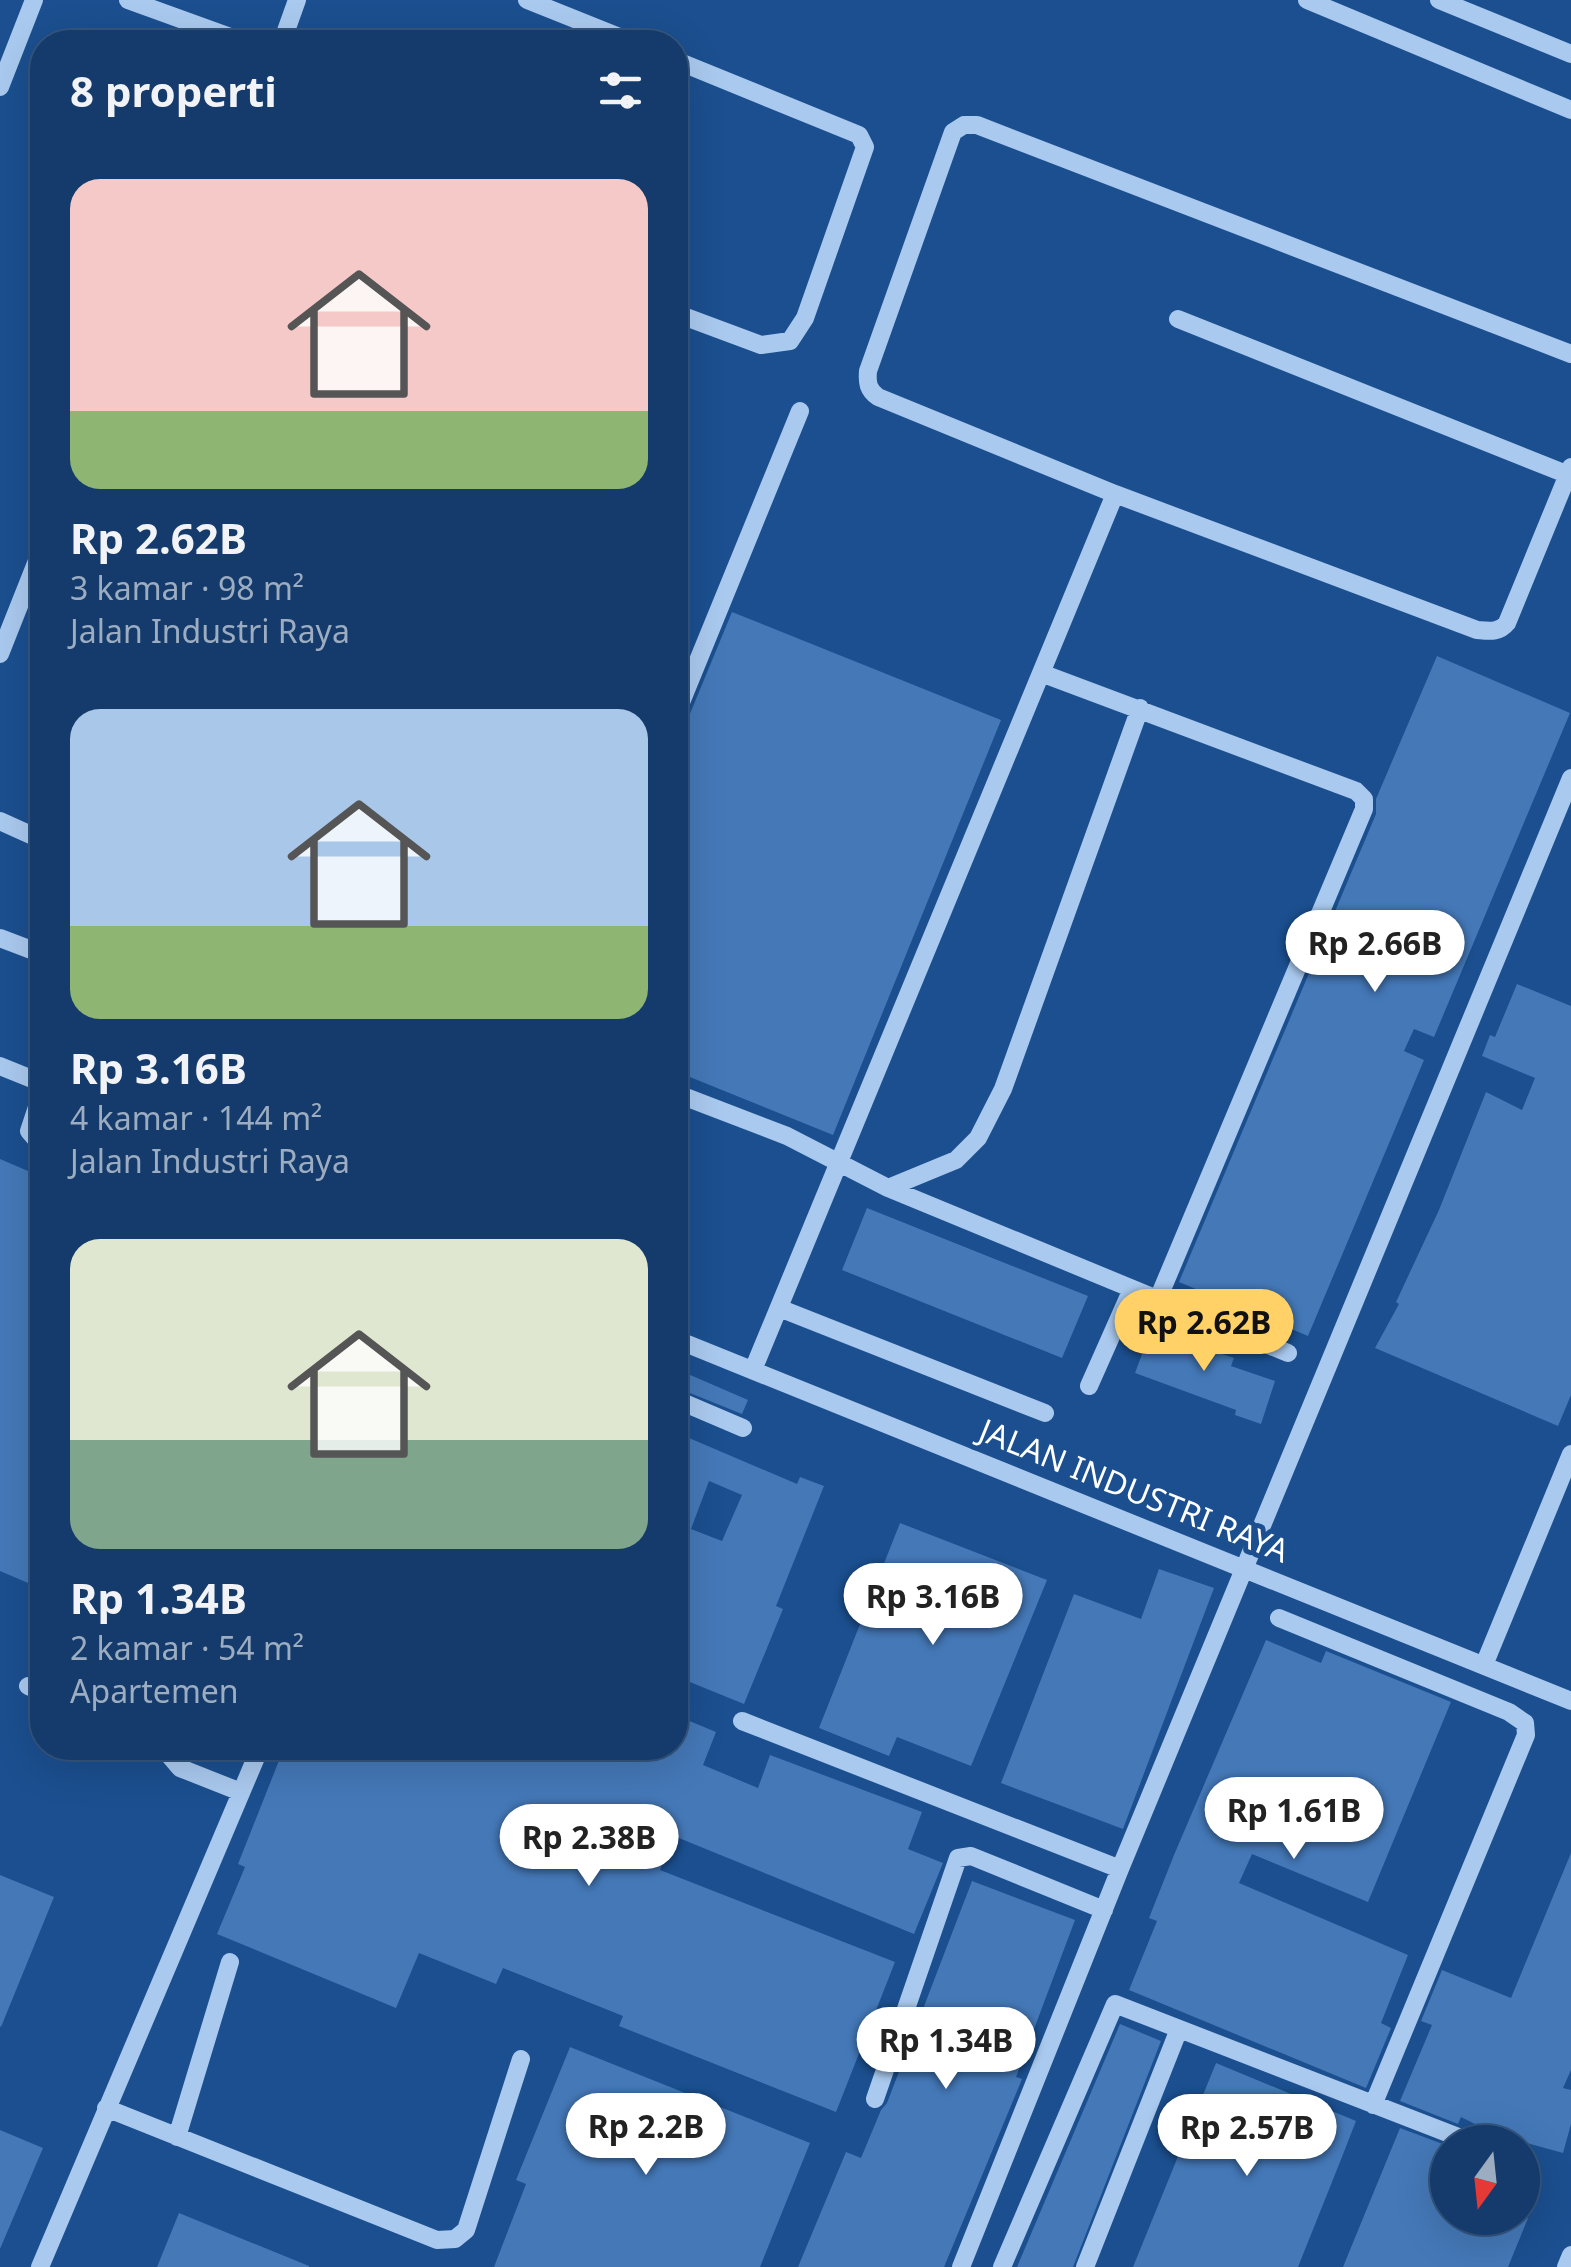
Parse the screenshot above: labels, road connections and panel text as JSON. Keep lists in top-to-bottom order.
{
  "streets": {
    "street": ["JALAN INDUSTRI RAYA"]
  },
  "north": "bottom",
  "page": {
    "heading": "8 properti",
    "list": [
      {
        "name": "Rp 2.62B",
        "note": "3 kamar · 98 m² · Jalan Industri Raya"
      },
      {
        "name": "Rp 3.16B",
        "note": "4 kamar · 144 m² · Jalan Industri Raya"
      },
      {
        "name": "Rp 1.34B",
        "note": "2 kamar · 54 m² · Apartemen"
      }
    ],
    "price": [
      "Rp 2.66B",
      "Rp 2.62B",
      "Rp 3.16B",
      "Rp 1.61B",
      "Rp 2.38B",
      "Rp 1.34B",
      "Rp 2.2B",
      "Rp 2.57B"
    ]
  }
}
